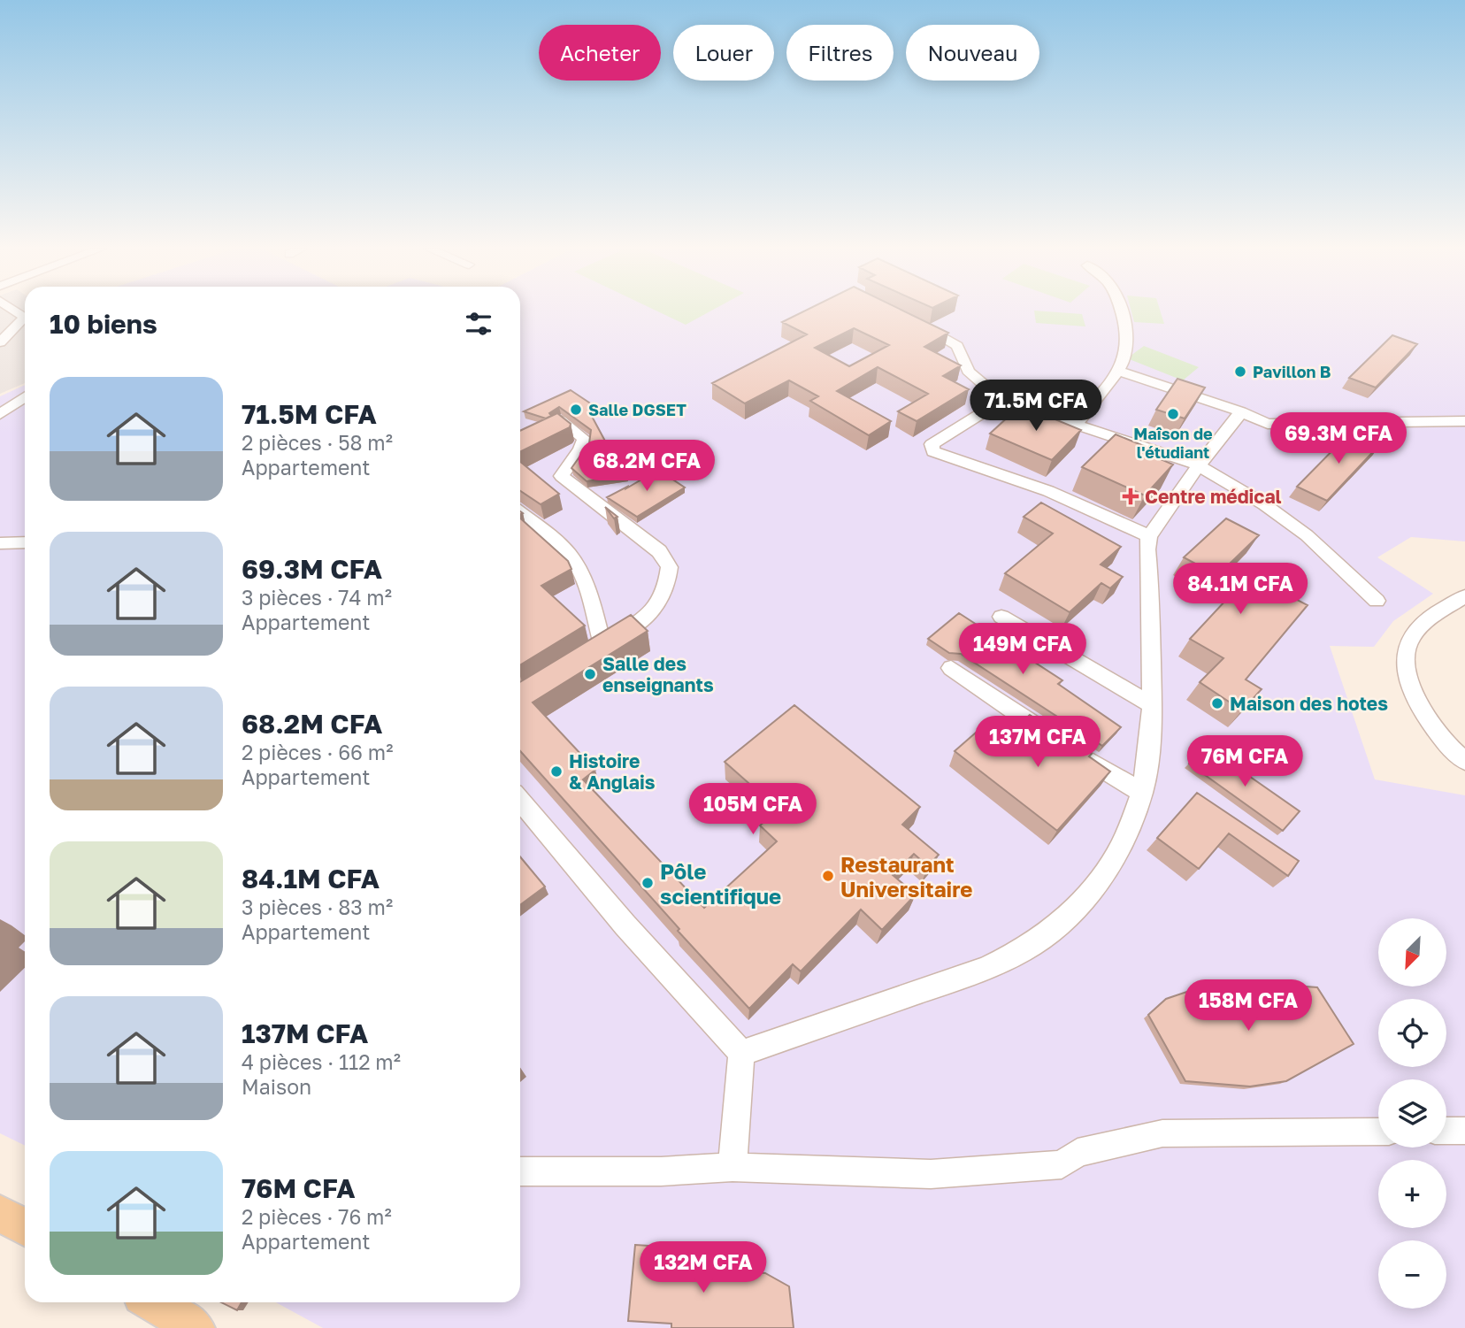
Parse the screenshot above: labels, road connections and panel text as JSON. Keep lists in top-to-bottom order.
{
  "places": {
    "other": [
      "Pavillon B",
      "Salle DGSET",
      "Maîson de l'étudiant",
      "Salle des enseignants",
      "Maison des hotes",
      "Histoire & Anglais",
      "Restaurant Universitaire",
      "Pôle scientifique"
    ],
    "health": ["Centre médical"]
  },
  "north": "bottom left",
  "page": {
    "chip": [
      "Acheter",
      "Louer",
      "Filtres",
      "Nouveau"
    ],
    "heading": "10 biens",
    "list": [
      {
        "name": "71.5M CFA",
        "note": "2 pièces · 58 m² · Appartement"
      },
      {
        "name": "69.3M CFA",
        "note": "3 pièces · 74 m² · Appartement"
      },
      {
        "name": "68.2M CFA",
        "note": "2 pièces · 66 m² · Appartement"
      },
      {
        "name": "84.1M CFA",
        "note": "3 pièces · 83 m² · Appartement"
      },
      {
        "name": "137M CFA",
        "note": "4 pièces · 112 m² · Maison"
      },
      {
        "name": "76M CFA",
        "note": "2 pièces · 76 m² · Appartement"
      }
    ],
    "price": [
      "71.5M CFA",
      "69.3M CFA",
      "68.2M CFA",
      "84.1M CFA",
      "149M CFA",
      "137M CFA",
      "76M CFA",
      "105M CFA",
      "158M CFA",
      "132M CFA"
    ],
    "map_buttons": ["+", "−"]
  }
}
